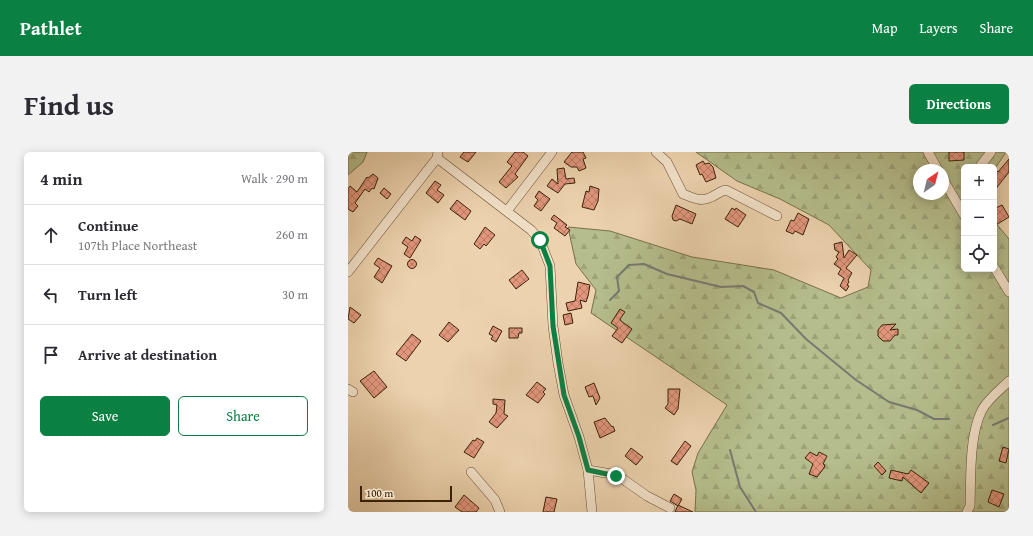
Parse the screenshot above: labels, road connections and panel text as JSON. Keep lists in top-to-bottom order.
{
  "scale_bar": "100 m",
  "north": "top right",
  "page": {
    "header": "Pathlet",
    "nav": ["Map", "Layers", "Share"],
    "title": "Find us",
    "buttons": [
      "Directions",
      ["Save", "Share"]
    ],
    "heading": ["4 min", "Walk · 290 m"],
    "map_buttons": ["+", "−"],
    "list": [
      ["Continue", "107th Place Northeast", "260 m"],
      ["Turn left", "30 m"],
      "Arrive at destination"
    ],
    "scale": "100 m"
  }
}
